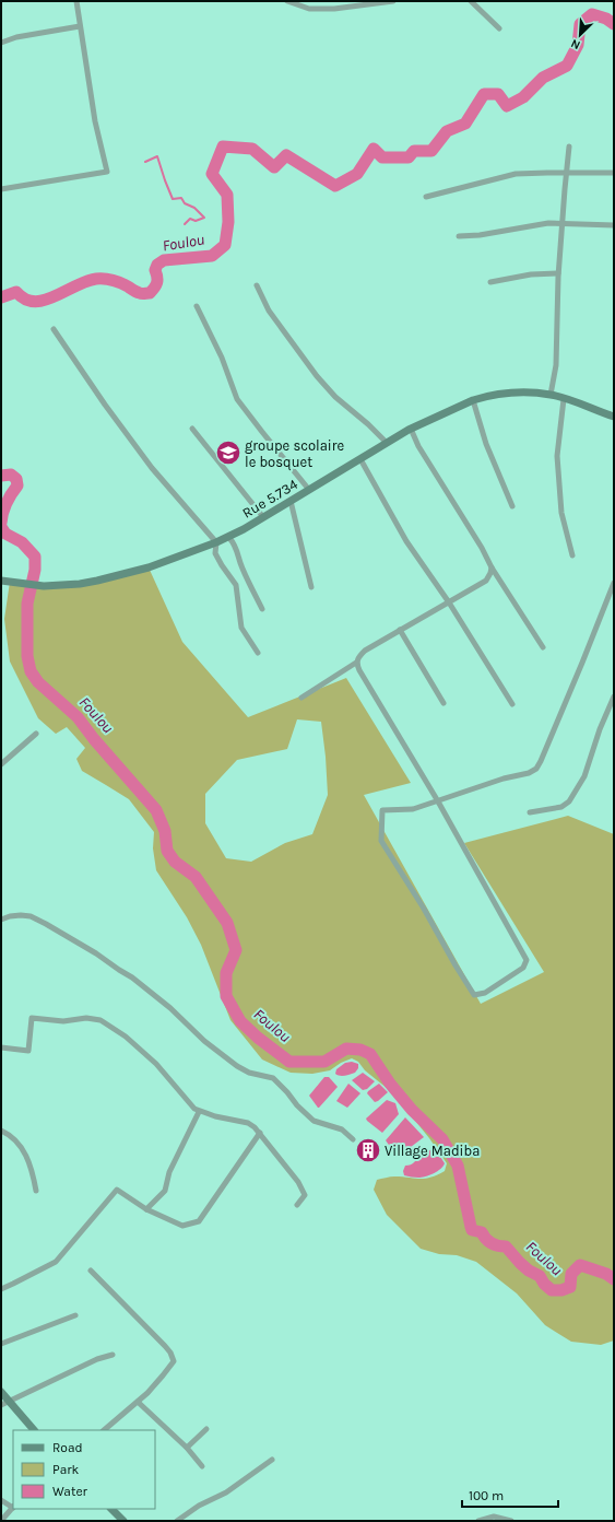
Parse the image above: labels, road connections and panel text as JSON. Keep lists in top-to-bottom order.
{
  "streets": {
    "street": ["Rue 5.734"]
  },
  "water": ["Foulou"],
  "places": {
    "school or university": ["groupe scolaire le bosquet"],
    "building": ["Village Madiba"]
  },
  "legend": ["Road", "Park", "Water"],
  "scale_bar": "100 m",
  "north": "bottom left"
}
